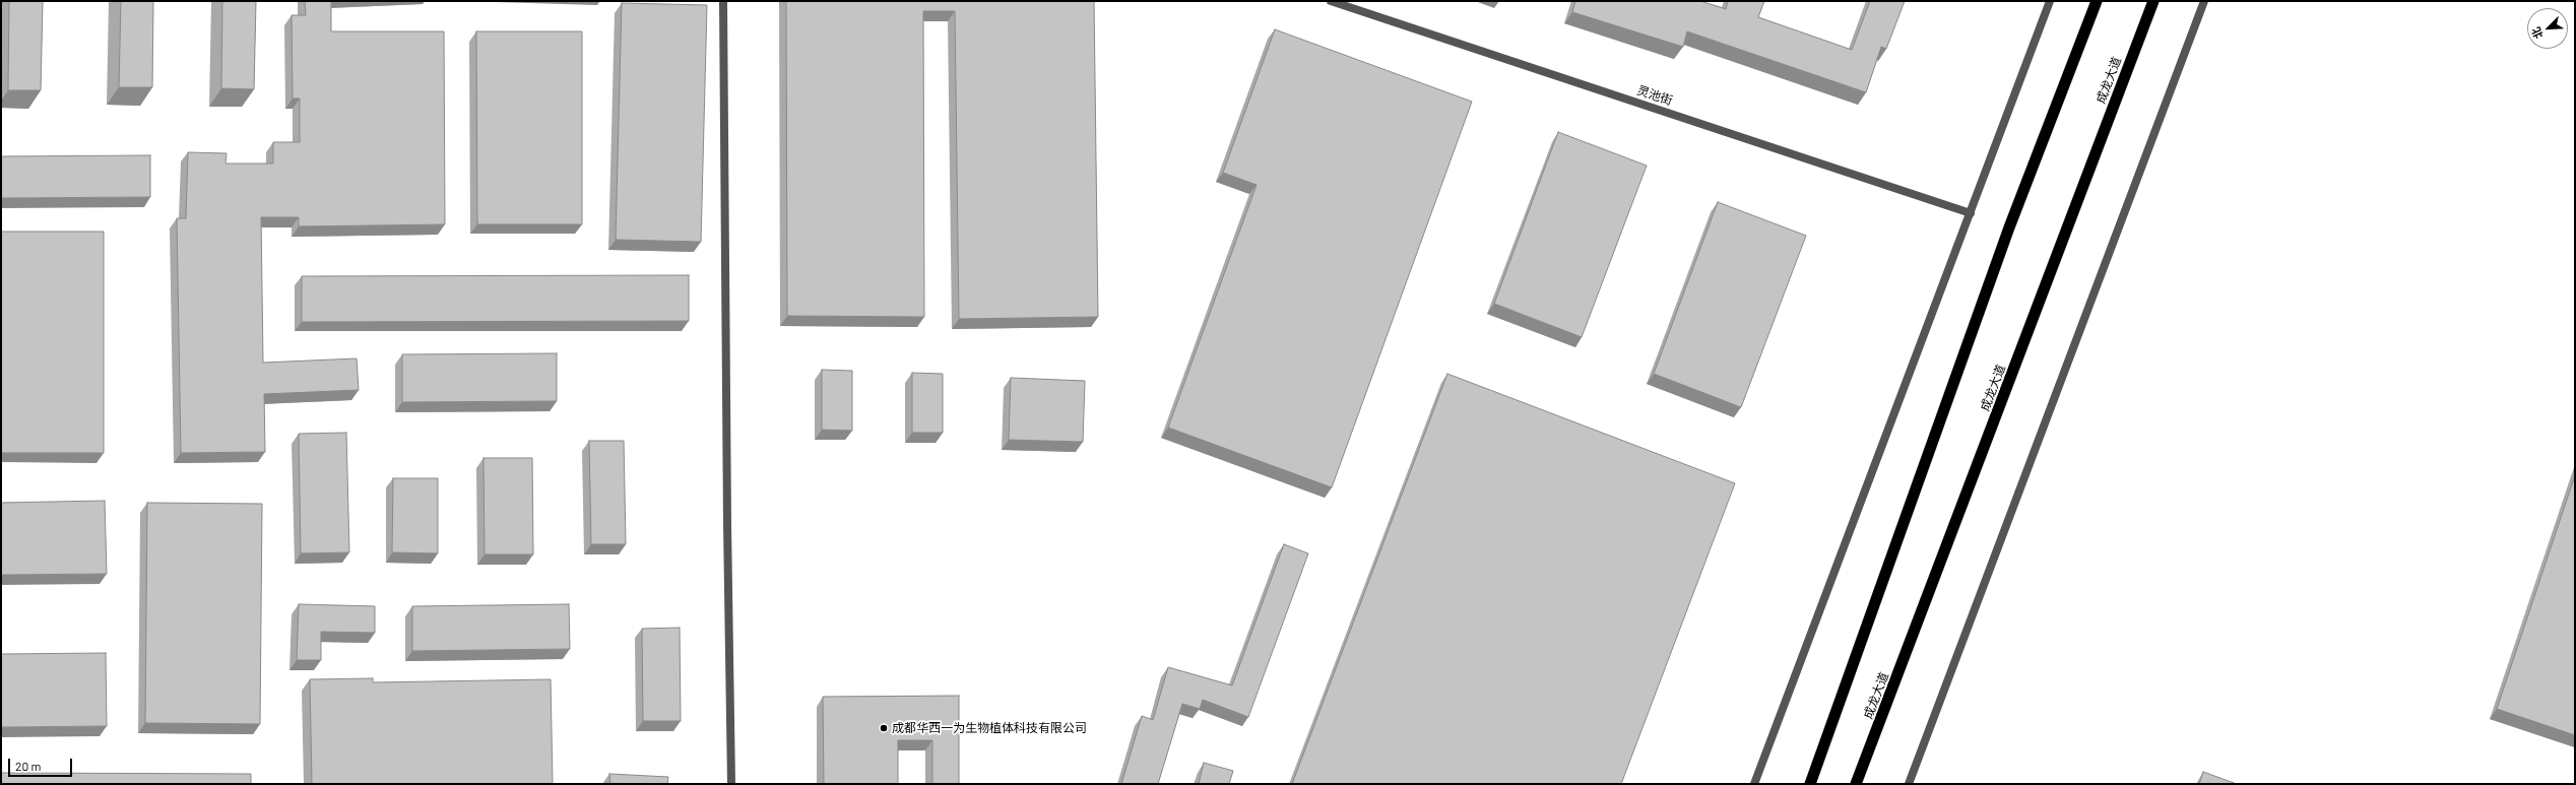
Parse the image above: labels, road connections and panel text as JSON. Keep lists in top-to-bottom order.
{
  "streets": {
    "highway": ["成龙大道"],
    "street": ["灵池街"]
  },
  "places": ["成都华西一为生物植体科技有限公司"],
  "scale_bar": "20 m",
  "north": "bottom left"
}
